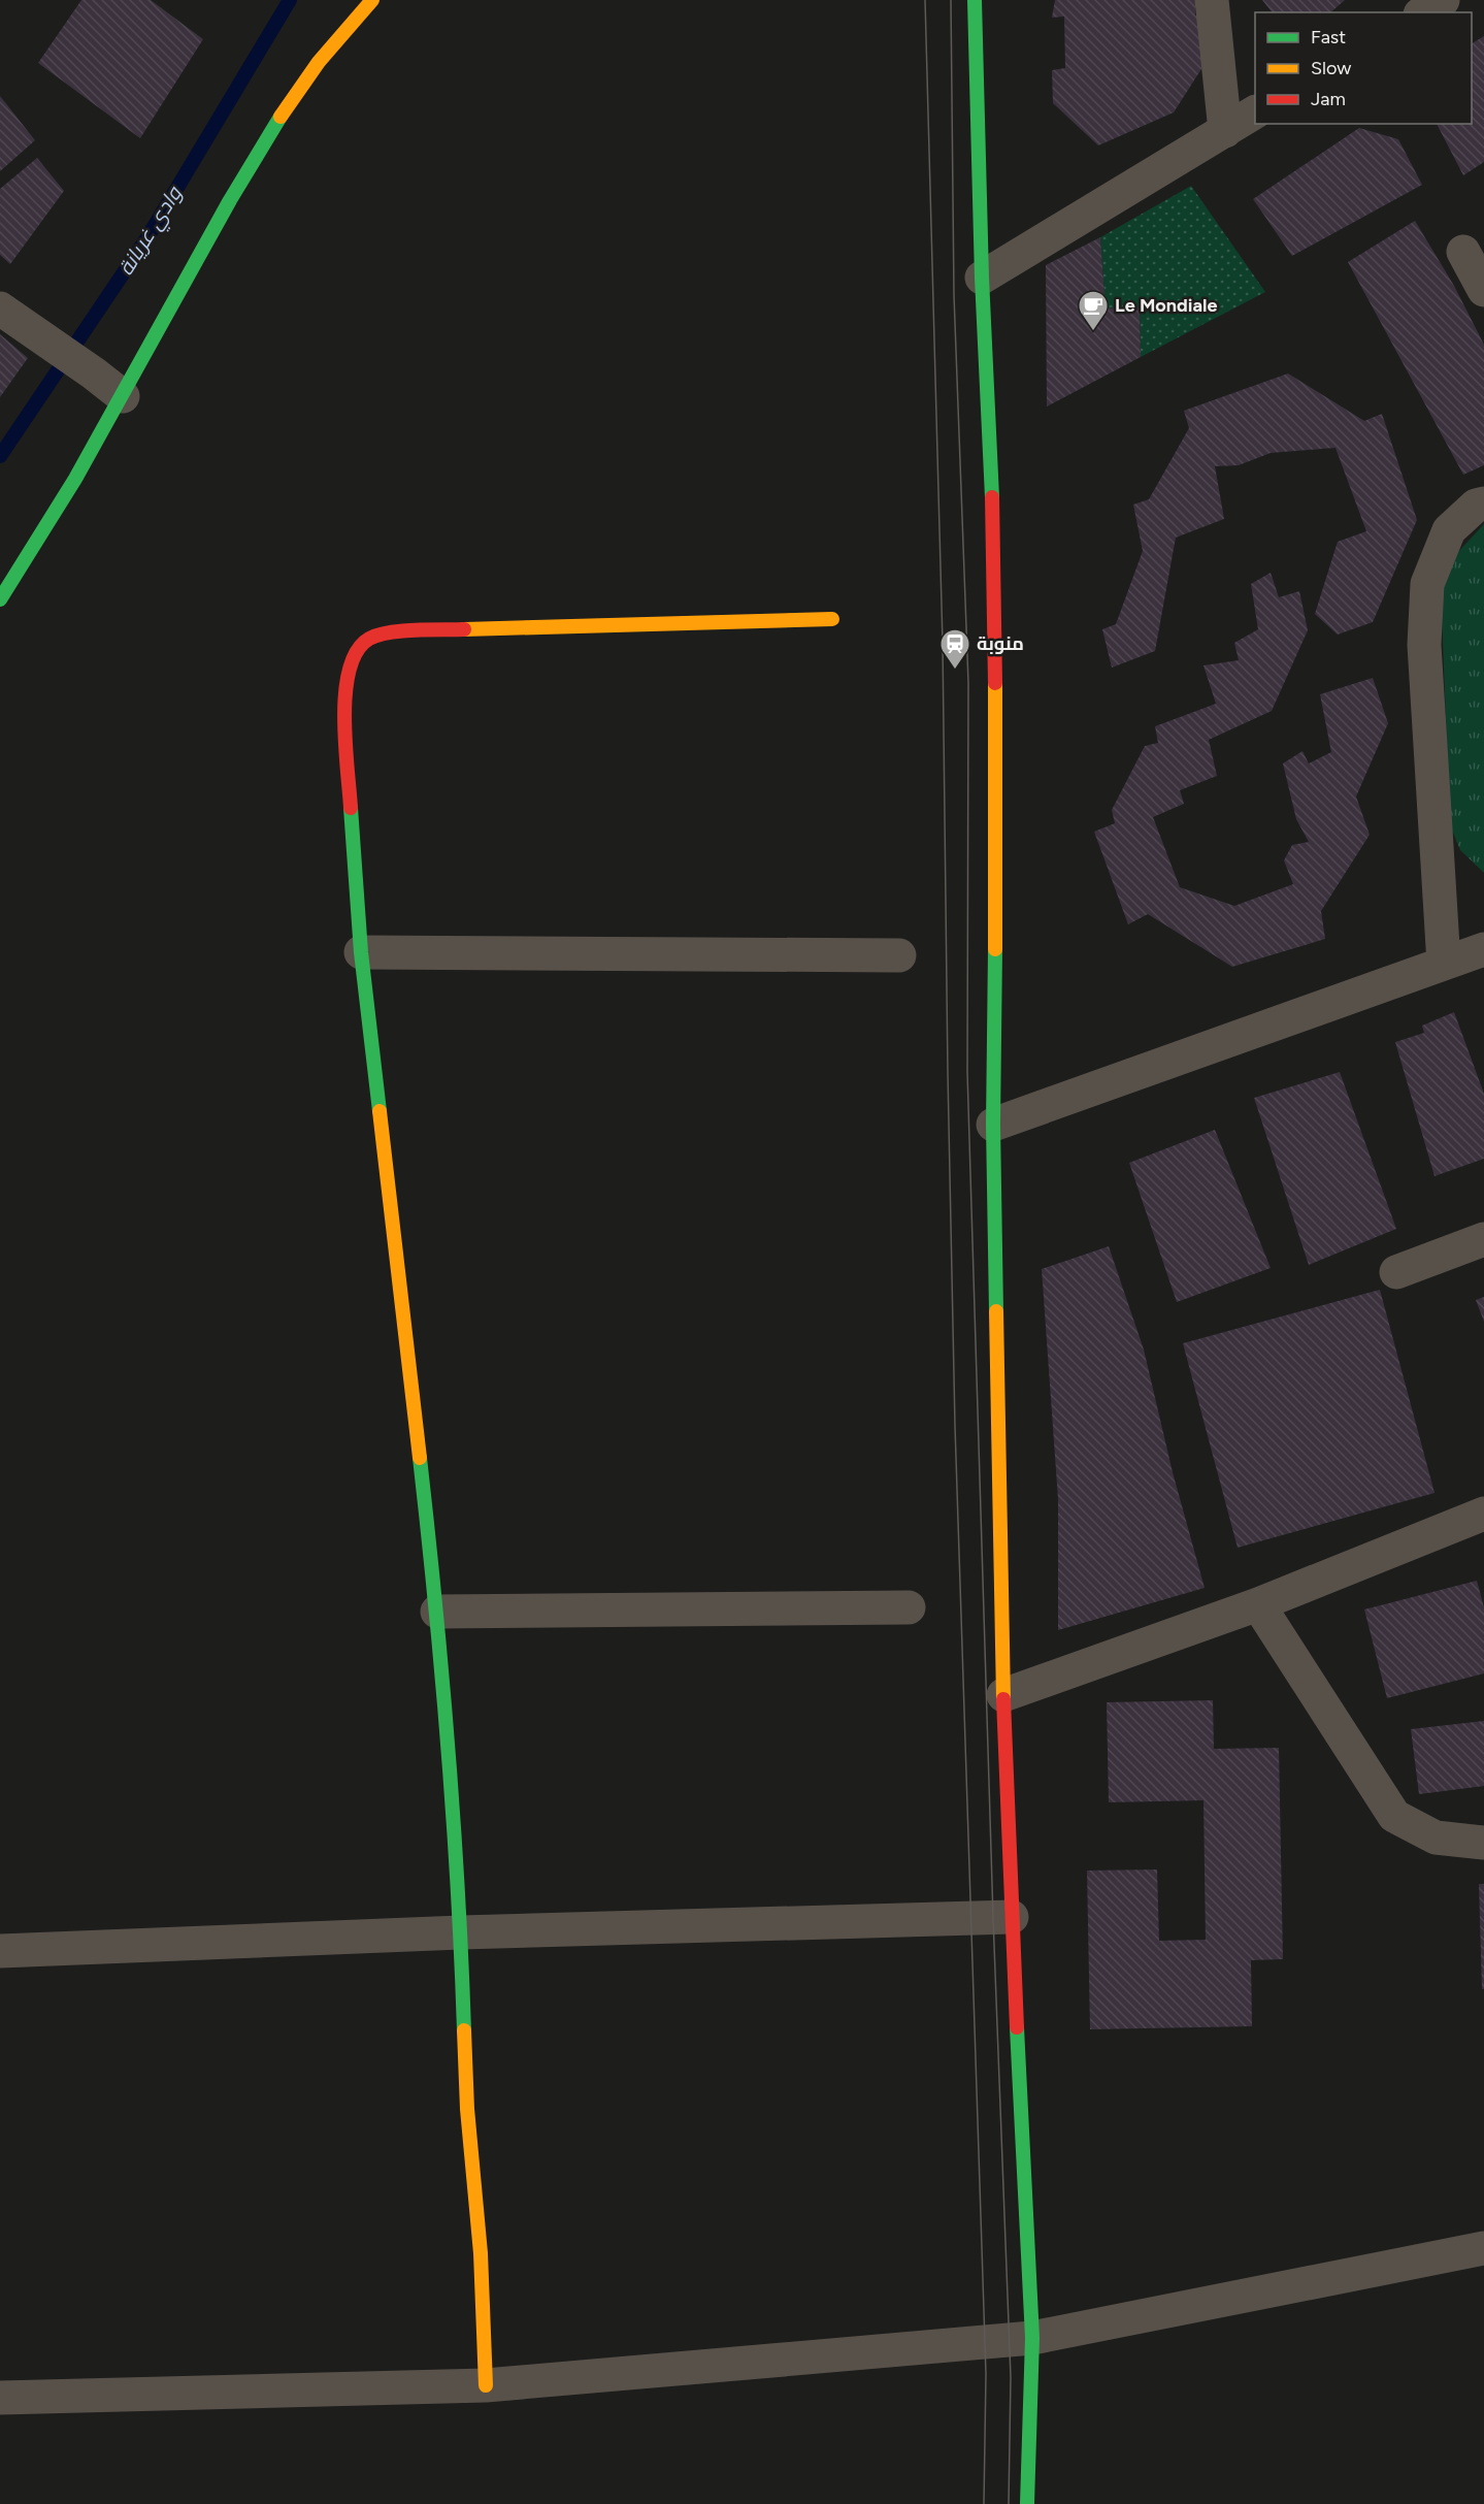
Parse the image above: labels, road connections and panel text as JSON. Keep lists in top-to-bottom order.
{
  "water": ["وادي غريانة"],
  "places": {
    "cafe": ["Le Mondiale"],
    "station": ["منوبة"]
  },
  "legend": ["Fast", "Slow", "Jam"]
}
